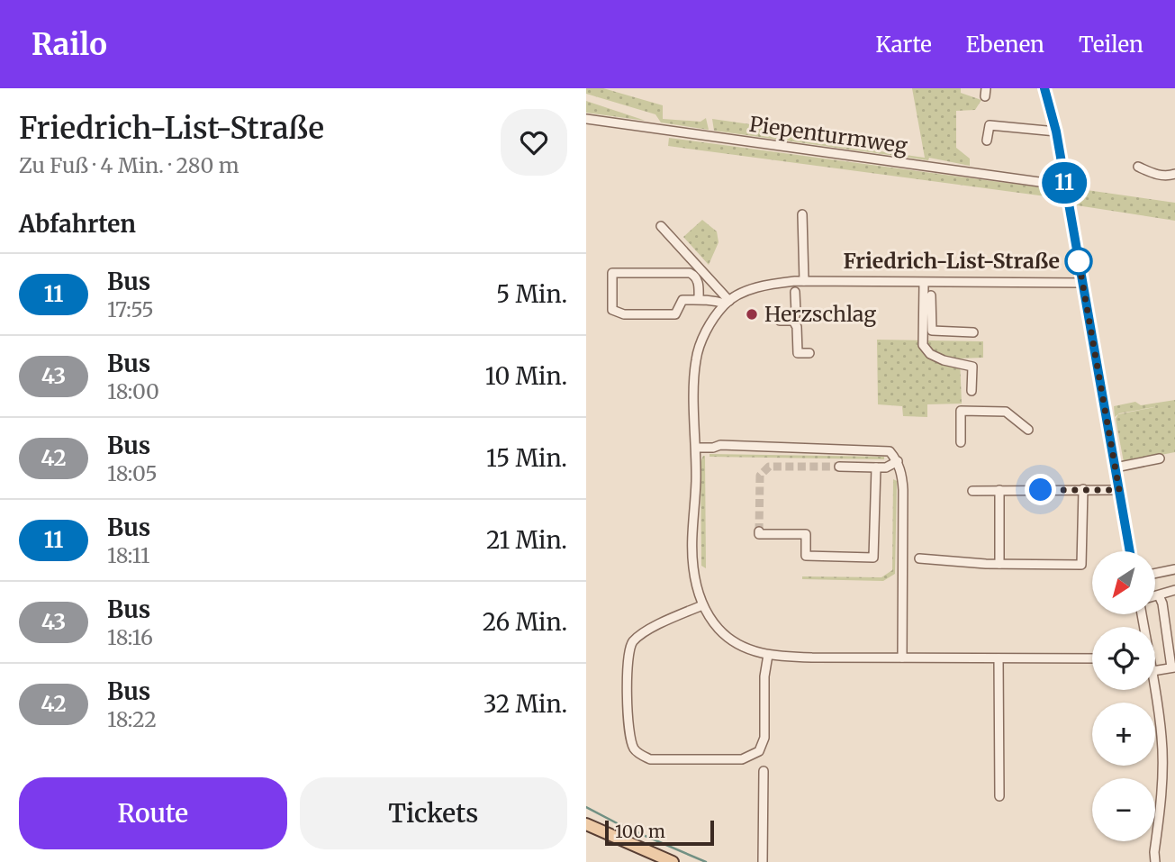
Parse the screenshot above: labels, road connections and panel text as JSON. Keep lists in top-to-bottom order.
{
  "streets": {
    "street": ["Piepenturmweg"]
  },
  "places": ["Friedrich-List-Straße", "Herzschlag"],
  "lines": ["bus line 11"],
  "scale_bar": "100 m",
  "north": "bottom left",
  "page": {
    "header": "Railo",
    "nav": ["Karte", "Ebenen", "Teilen"],
    "heading": [
      ["Friedrich-List-Straße", "Zu Fuß · 4 Min. · 280 m"],
      "Abfahrten"
    ],
    "on_map": "11",
    "list": [
      {
        "mark": "11",
        "name": "Bus",
        "note": "17:55",
        "value": "5 Min."
      },
      {
        "mark": "43",
        "name": "Bus",
        "note": "18:00",
        "value": "10 Min."
      },
      {
        "mark": "42",
        "name": "Bus",
        "note": "18:05",
        "value": "15 Min."
      },
      {
        "mark": "11",
        "name": "Bus",
        "note": "18:11",
        "value": "21 Min."
      },
      {
        "mark": "43",
        "name": "Bus",
        "note": "18:16",
        "value": "26 Min."
      },
      {
        "mark": "42",
        "name": "Bus",
        "note": "18:22",
        "value": "32 Min."
      }
    ],
    "map_buttons": ["+", "−"],
    "buttons": ["Route", "Tickets"],
    "scale": "100 m"
  }
}
